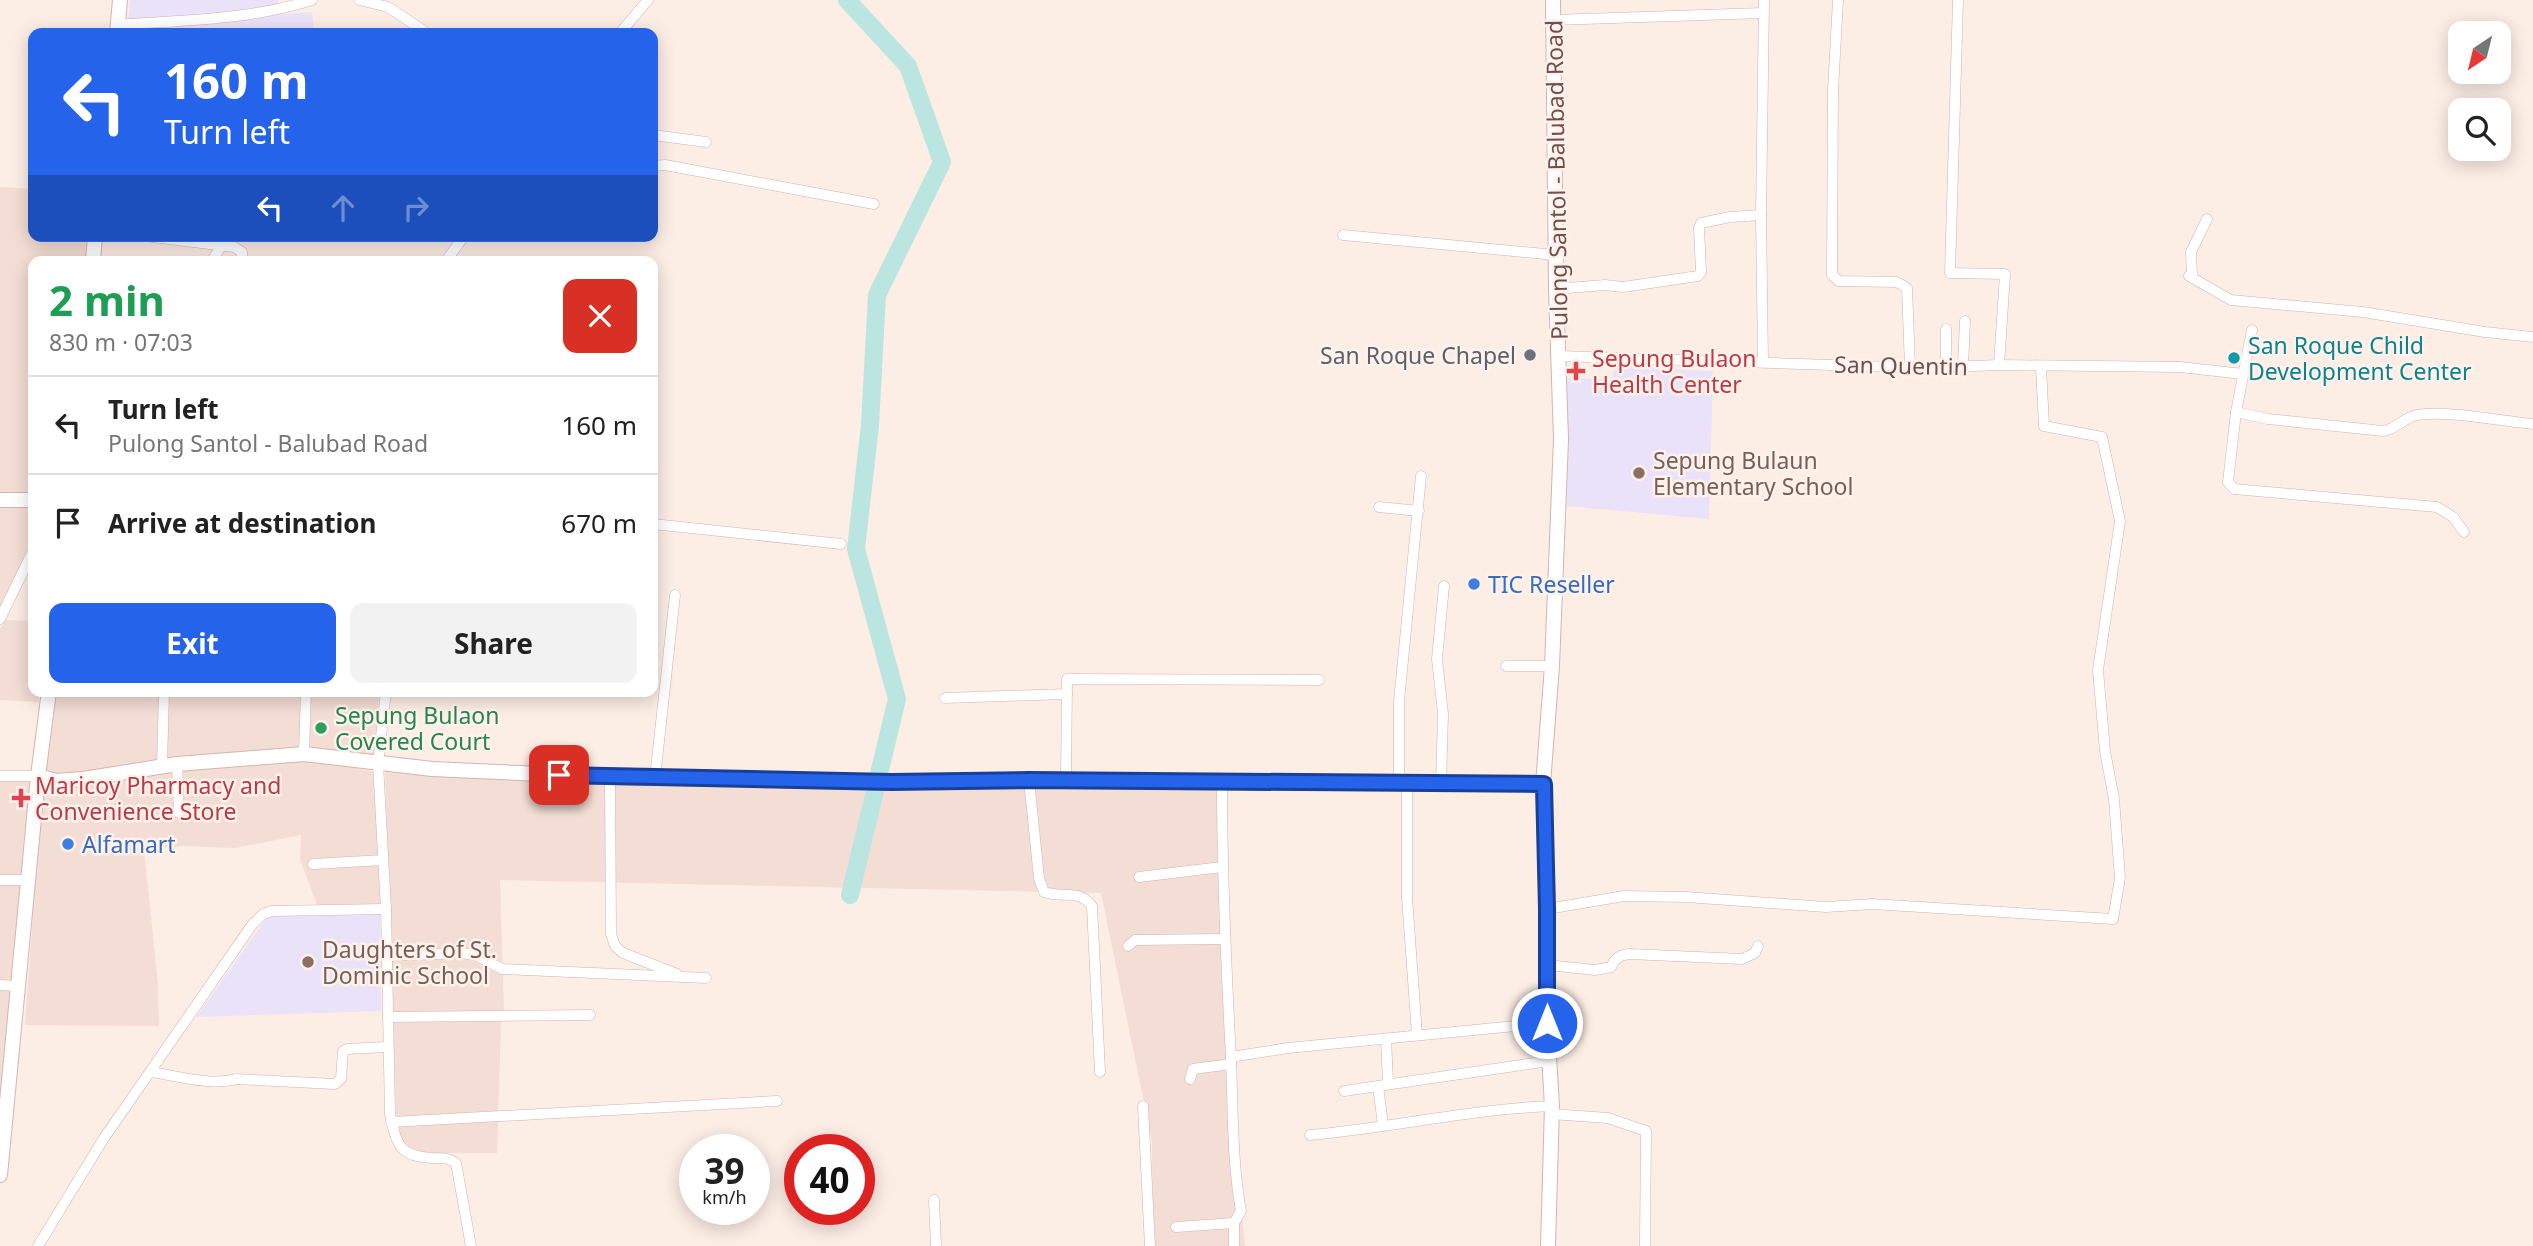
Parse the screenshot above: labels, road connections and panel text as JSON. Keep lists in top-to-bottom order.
{
  "streets": {
    "street": ["Pulong Santol - Balubad Road", "San Quentin"]
  },
  "crossings": [
    ["Pulong Santol - Balubad Road", "San Quentin"]
  ],
  "places": {
    "other": [
      "San Roque Chapel",
      "San Roque Child Development Center",
      "Sepung Bulaun Elementary School",
      "TIC Reseller",
      "Sepung Bulaon Covered Court",
      "Alfamart",
      "Daughters of St. Dominic School"
    ],
    "health": ["Sepung Bulaon Health Center", "Maricoy Pharmacy and Convenience Store"]
  },
  "north": "bottom left",
  "page": {
    "turn": ["160 m", "Turn left"],
    "heading": ["2 min", "830 m · 07:03"],
    "list": [
      {
        "name": "Turn left",
        "note": "Pulong Santol - Balubad Road",
        "value": "160 m"
      },
      {
        "name": "Arrive at destination",
        "value": "670 m"
      }
    ],
    "buttons": ["Exit", "Share"],
    "speed": "39 km/h",
    "limit": "40"
  }
}
